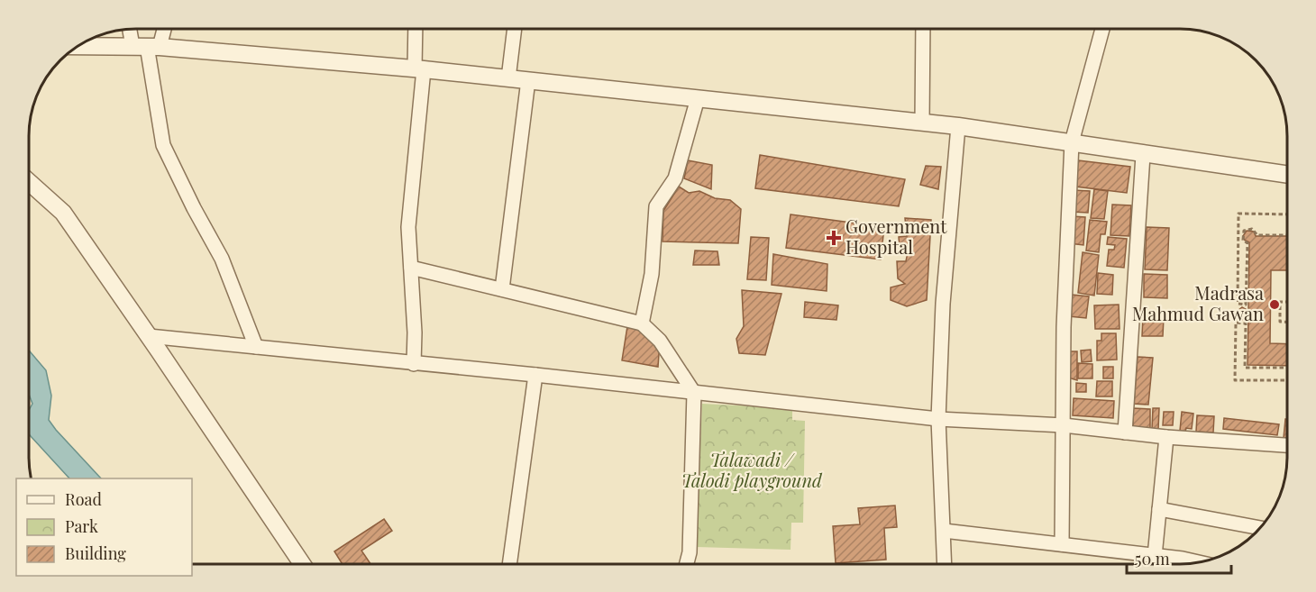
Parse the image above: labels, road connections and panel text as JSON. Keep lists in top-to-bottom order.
{
  "parks": ["Talawadi / Talodi playground"],
  "places": {
    "health": ["Government Hospital"],
    "other": ["Madrasa Mahmud Gawan"]
  },
  "legend": ["Road", "Park", "Building"],
  "scale_bar": "50 m"
}
